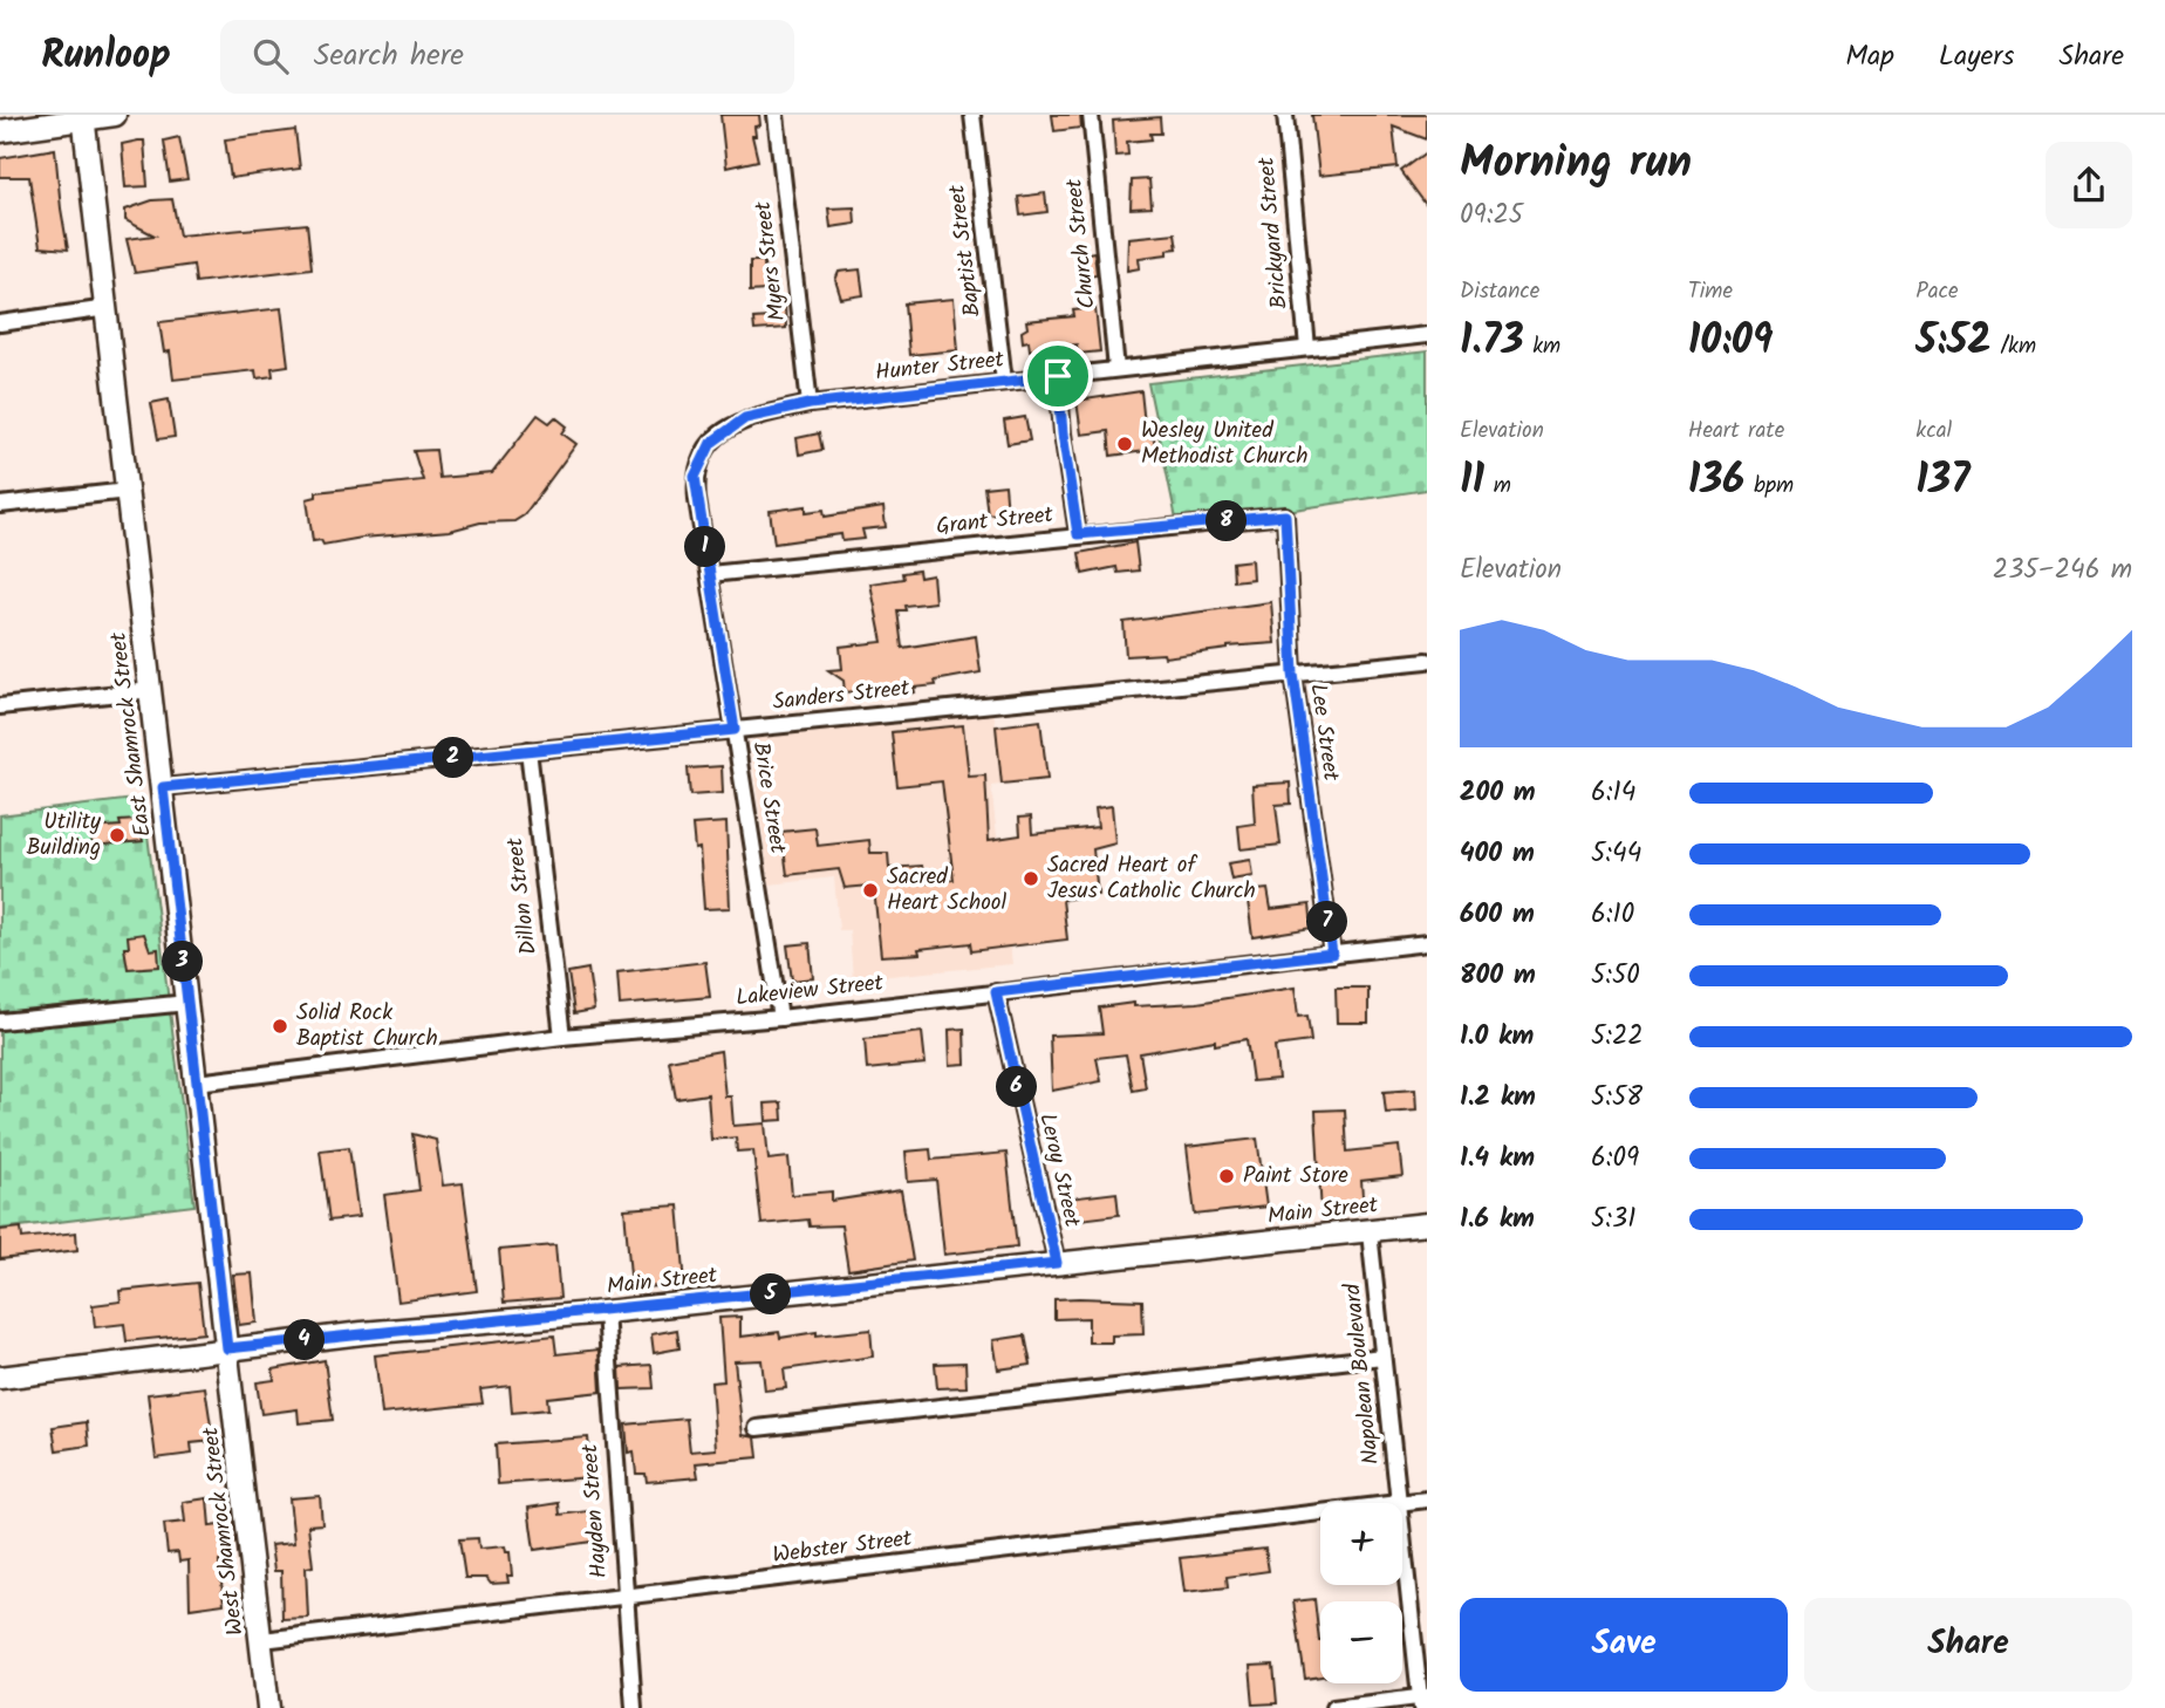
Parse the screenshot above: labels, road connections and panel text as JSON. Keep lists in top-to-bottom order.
{
  "streets": {
    "main road": ["East Shamrock Street", "Main Street", "West Shamrock Street"],
    "street": [
      "Brickyard Street",
      "Church Street",
      "Baptist Street",
      "Myers Street",
      "Hunter Street",
      "Grant Street",
      "Sanders Street",
      "Lee Street",
      "Brice Street",
      "Dillon Street",
      "Lakeview Street",
      "Leroy Street",
      "Napolean Boulevard",
      "Hayden Street",
      "Webster Street"
    ]
  },
  "crossings": [
    ["Brickyard Street", "Hunter Street"],
    ["Church Street", "Hunter Street"],
    ["Baptist Street", "Hunter Street"],
    ["Myers Street", "Hunter Street"],
    ["Hunter Street", "Brice Street"],
    ["Grant Street", "Lee Street"],
    ["Grant Street", "Brice Street"],
    ["Sanders Street", "Lee Street"],
    ["Sanders Street", "East Shamrock Street"],
    ["Sanders Street", "Brice Street"],
    ["Sanders Street", "Dillon Street"],
    ["Lee Street", "Lakeview Street"],
    ["East Shamrock Street", "Lakeview Street"],
    ["East Shamrock Street", "Main Street"],
    ["East Shamrock Street", "West Shamrock Street"],
    ["Brice Street", "Lakeview Street"],
    ["Dillon Street", "Lakeview Street"],
    ["Lakeview Street", "Leroy Street"],
    ["Leroy Street", "Main Street"],
    ["Main Street", "Napolean Boulevard"],
    ["Main Street", "Hayden Street"],
    ["Main Street", "West Shamrock Street"],
    ["Napolean Boulevard", "Webster Street"],
    ["Hayden Street", "Webster Street"],
    ["West Shamrock Street", "Webster Street"]
  ],
  "places": [
    "Wesley United Methodist Church",
    "Utility Building",
    "Sacred Heart of Jesus Catholic Church",
    "Sacred Heart School",
    "Solid Rock Baptist Church",
    "Paint Store"
  ],
  "page": {
    "header": "Runloop",
    "search": "Search here",
    "nav": ["Map", "Layers", "Share"],
    "heading": ["Morning run", "09:25"],
    "stats": [
      ["Distance", "1.73 km"],
      ["Time", "10:09"],
      ["Pace", "5:52 /km"],
      ["Elevation", "11 m"],
      ["Heart rate", "136 bpm"],
      ["kcal", "137"]
    ],
    "pins": [
      "8",
      "1",
      "2",
      "7",
      "3",
      "6",
      "5",
      "4"
    ],
    "chart": ["Elevation", "235–246 m"],
    "list": [
      {
        "name": "200 m",
        "note": "6:14"
      },
      {
        "name": "400 m",
        "note": "5:44"
      },
      {
        "name": "600 m",
        "note": "6:10"
      },
      {
        "name": "800 m",
        "note": "5:50"
      },
      {
        "name": "1.0 km",
        "note": "5:22"
      },
      {
        "name": "1.2 km",
        "note": "5:58"
      },
      {
        "name": "1.4 km",
        "note": "6:09"
      },
      {
        "name": "1.6 km",
        "note": "5:31"
      }
    ],
    "map_buttons": ["+", "−"],
    "buttons": ["Save", "Share"]
  }
}
